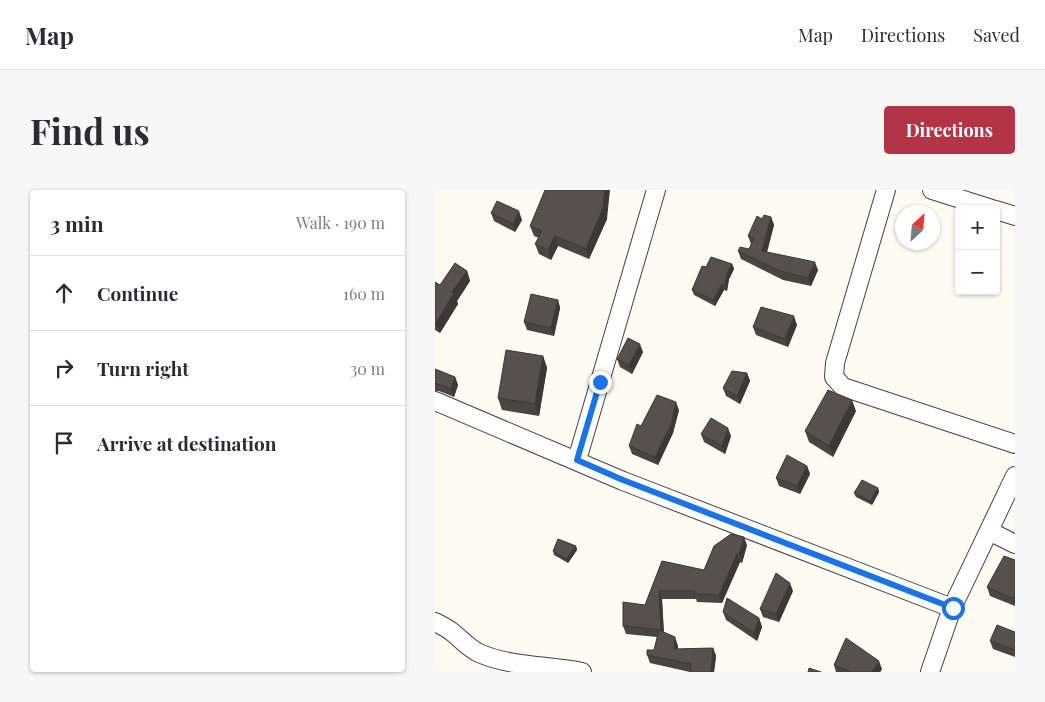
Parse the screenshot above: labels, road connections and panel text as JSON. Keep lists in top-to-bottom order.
{
  "north": "top right",
  "page": {
    "header": "Map",
    "nav": ["Map", "Directions", "Saved"],
    "buttons": "Directions",
    "title": "Find us",
    "heading": ["3 min", "Walk · 190 m"],
    "map_buttons": ["+", "−"],
    "list": [
      ["Continue", "160 m"],
      ["Turn right", "30 m"],
      "Arrive at destination"
    ]
  }
}
